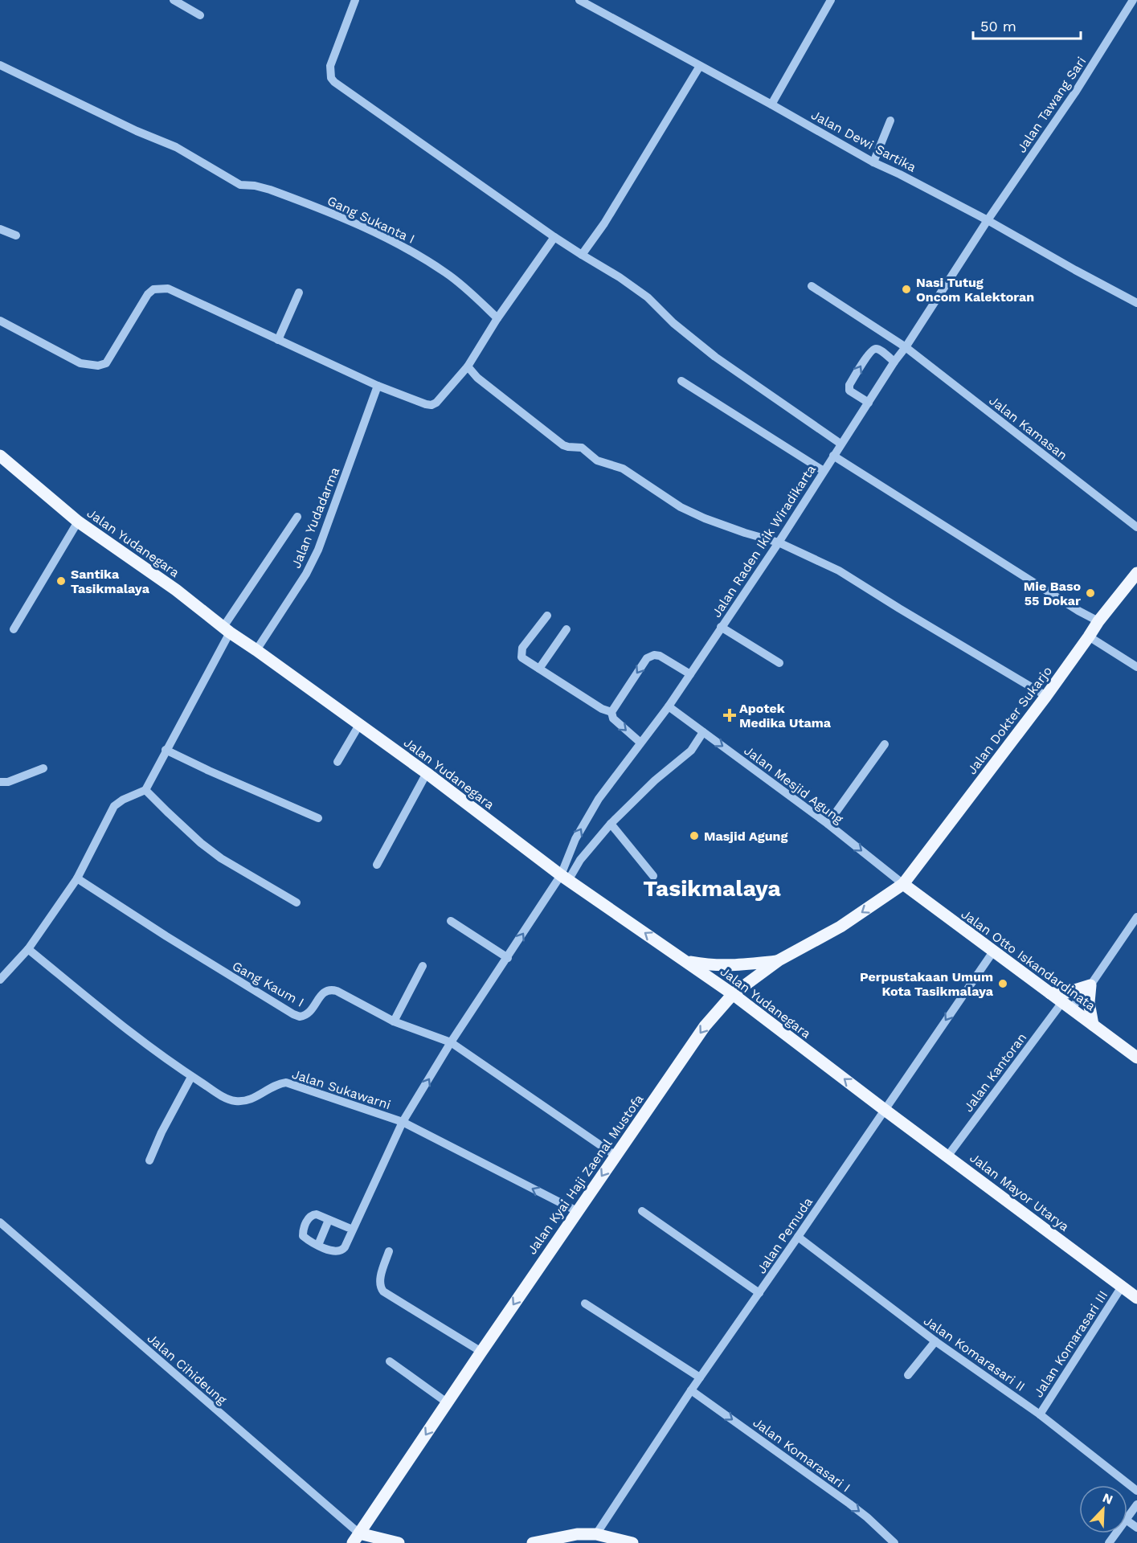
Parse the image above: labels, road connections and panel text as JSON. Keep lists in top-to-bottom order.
{
  "streets": {
    "main road": [
      "Jalan Yudanegara",
      "Jalan Dokter Sukarjo",
      "Jalan Otto Iskandardinata",
      "Jalan Kyai Haji Zaenal Mustofa",
      "Jalan Mayor Utarya"
    ],
    "street": [
      "Jalan Tawang Sari",
      "Jalan Dewi Sartika",
      "Gang Sukanta I",
      "Jalan Kamasan",
      "Jalan Yudadarma",
      "Jalan Raden Ikik Wiradikarta",
      "Jalan Mesjid Agung",
      "Gang Kaum I",
      "Jalan Kantoran",
      "Jalan Sukawarni",
      "Jalan Pemuda",
      "Jalan Komarasari III",
      "Jalan Komarasari II",
      "Jalan Cihideung",
      "Jalan Komarasari I"
    ]
  },
  "crossings": [
    ["Jalan Tawang Sari", "Jalan Dewi Sartika"],
    ["Jalan Tawang Sari", "Jalan Raden Ikik Wiradikarta"],
    ["Jalan Dewi Sartika", "Jalan Raden Ikik Wiradikarta"],
    ["Jalan Kamasan", "Jalan Raden Ikik Wiradikarta"],
    ["Jalan Yudadarma", "Jalan Yudanegara"],
    ["Jalan Raden Ikik Wiradikarta", "Jalan Yudanegara"],
    ["Jalan Raden Ikik Wiradikarta", "Jalan Mesjid Agung"],
    ["Jalan Yudanegara", "Jalan Kyai Haji Zaenal Mustofa"],
    ["Jalan Yudanegara", "Jalan Mayor Utarya"],
    ["Jalan Yudanegara", "Jalan Pemuda"],
    ["Jalan Dokter Sukarjo", "Jalan Mesjid Agung"],
    ["Jalan Dokter Sukarjo", "Jalan Otto Iskandardinata"],
    ["Jalan Dokter Sukarjo", "Jalan Kyai Haji Zaenal Mustofa"],
    ["Jalan Mesjid Agung", "Jalan Otto Iskandardinata"],
    ["Jalan Mesjid Agung", "Jalan Kyai Haji Zaenal Mustofa"],
    ["Jalan Otto Iskandardinata", "Jalan Kantoran"],
    ["Jalan Otto Iskandardinata", "Jalan Kyai Haji Zaenal Mustofa"],
    ["Jalan Otto Iskandardinata", "Jalan Pemuda"],
    ["Gang Kaum I", "Jalan Kyai Haji Zaenal Mustofa"],
    ["Jalan Kantoran", "Jalan Mayor Utarya"],
    ["Jalan Sukawarni", "Jalan Kyai Haji Zaenal Mustofa"],
    ["Jalan Kyai Haji Zaenal Mustofa", "Jalan Cihideung"],
    ["Jalan Mayor Utarya", "Jalan Pemuda"],
    ["Jalan Mayor Utarya", "Jalan Komarasari III"],
    ["Jalan Pemuda", "Jalan Komarasari II"],
    ["Jalan Pemuda", "Jalan Komarasari I"],
    ["Jalan Komarasari III", "Jalan Komarasari II"]
  ],
  "one_way": ["Jalan Mesjid Agung", "Jalan Kyai Haji Zaenal Mustofa", "Jalan Komarasari I"],
  "districts": ["Tasikmalaya"],
  "places": {
    "other": [
      "Nasi Tutug Oncom Kalektoran",
      "Santika Tasikmalaya",
      "Mie Baso 55 Dokar",
      "Masjid Agung",
      "Perpustakaan Umum Kota Tasikmalaya"
    ],
    "health": ["Apotek Medika Utama"]
  },
  "scale_bar": "50 m",
  "north": "top right"
}
